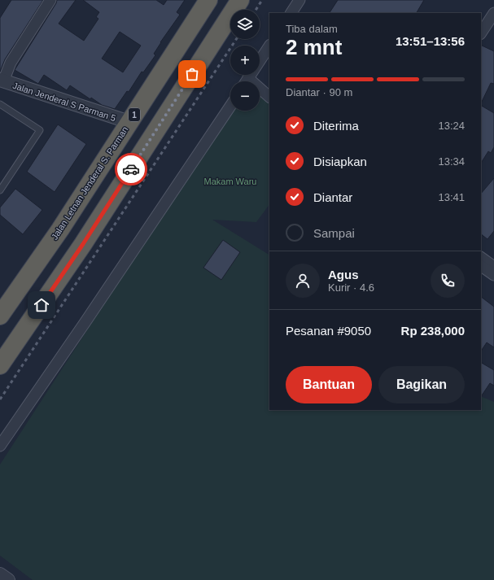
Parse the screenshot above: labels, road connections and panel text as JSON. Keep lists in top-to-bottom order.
{
  "streets": {
    "highway": ["1", "Jalan Letnan Jenderal S. Parman"],
    "street": ["Jalan Jenderal S Parman 5"]
  },
  "crossings": [
    ["Jalan Jenderal S Parman 5", "Jalan Letnan Jenderal S. Parman"]
  ],
  "parks": ["Makam Waru"],
  "page": {
    "map_buttons": ["+", "−"],
    "heading": ["2 mnt", "Tiba dalam", "13:51–13:56"],
    "panel": [
      "Agus",
      "Kurir · 4.6",
      "Pesanan #9050",
      "Rp 238,000"
    ],
    "bar": "Diantar · 90 m",
    "list": [
      ["Diterima", "13:24"],
      ["Disiapkan", "13:34"],
      ["Diantar", "13:41"],
      "Sampai"
    ],
    "buttons": ["Bantuan", "Bagikan"]
  }
}
